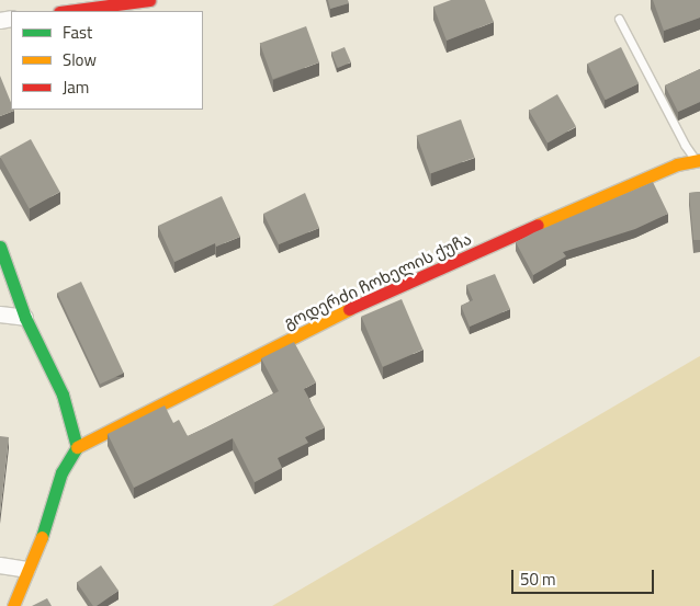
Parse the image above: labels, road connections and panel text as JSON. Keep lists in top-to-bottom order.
{
  "streets": {
    "street": ["გოდერძი ჩოხელის ქუჩა"]
  },
  "legend": ["Fast", "Slow", "Jam"],
  "scale_bar": "50 m"
}
